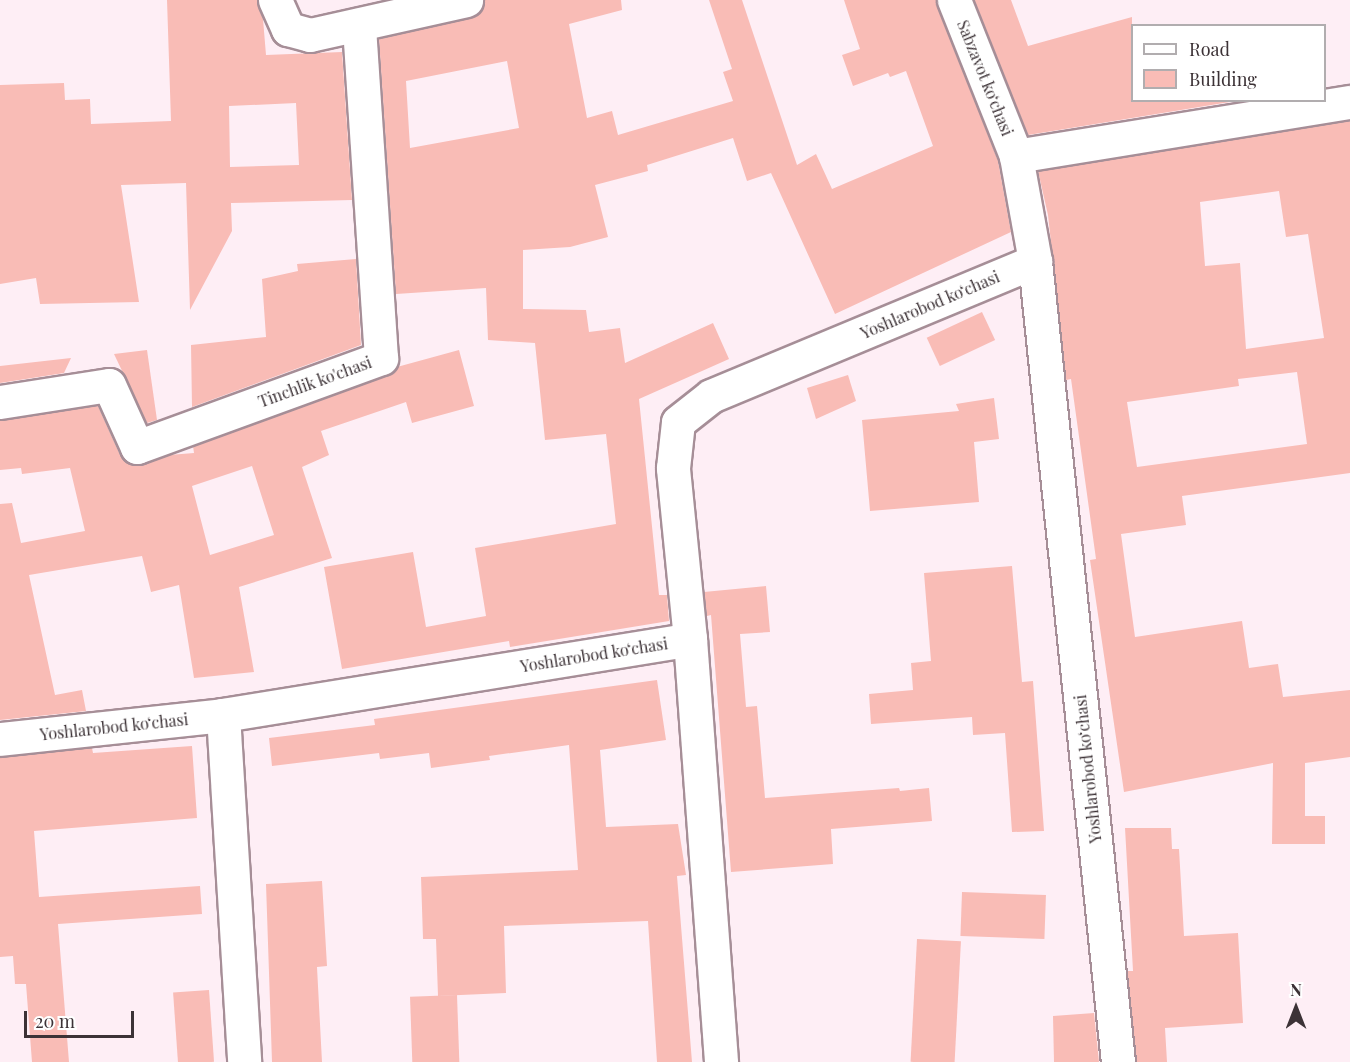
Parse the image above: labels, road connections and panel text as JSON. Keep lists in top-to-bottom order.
{
  "streets": {
    "street": ["Sabzavot koʻchasi", "Yoshlarobod koʻchasi", "Tinchlik ko'chasi"]
  },
  "crossings": [
    ["Sabzavot koʻchasi", "Yoshlarobod koʻchasi"]
  ],
  "legend": ["Road", "Building"],
  "scale_bar": "20 m",
  "north": "top"
}
